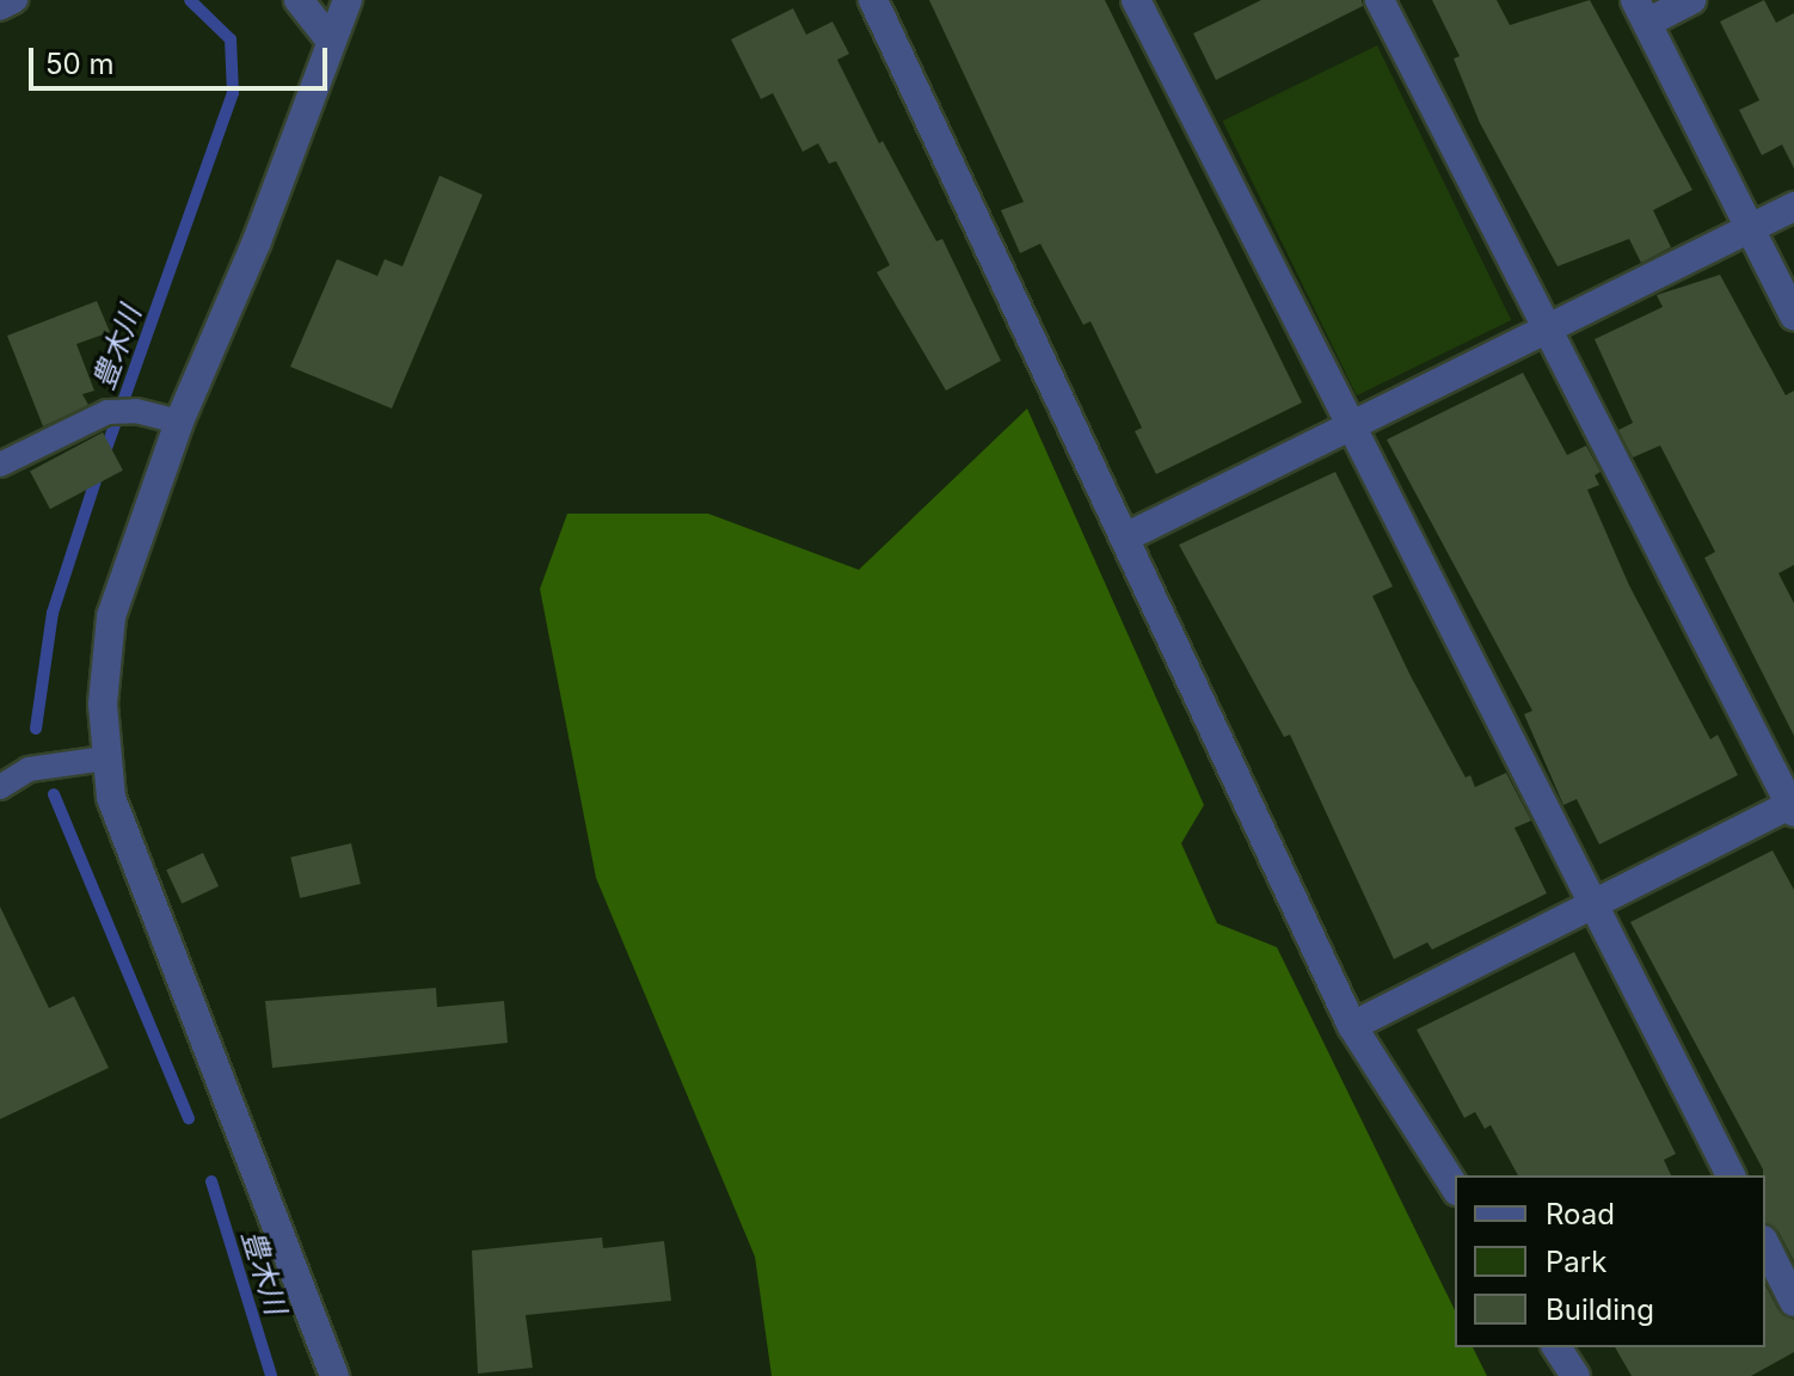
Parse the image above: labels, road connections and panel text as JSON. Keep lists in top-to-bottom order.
{
  "water": ["豊木川"],
  "legend": ["Road", "Park", "Building"],
  "scale_bar": "50 m"
}
